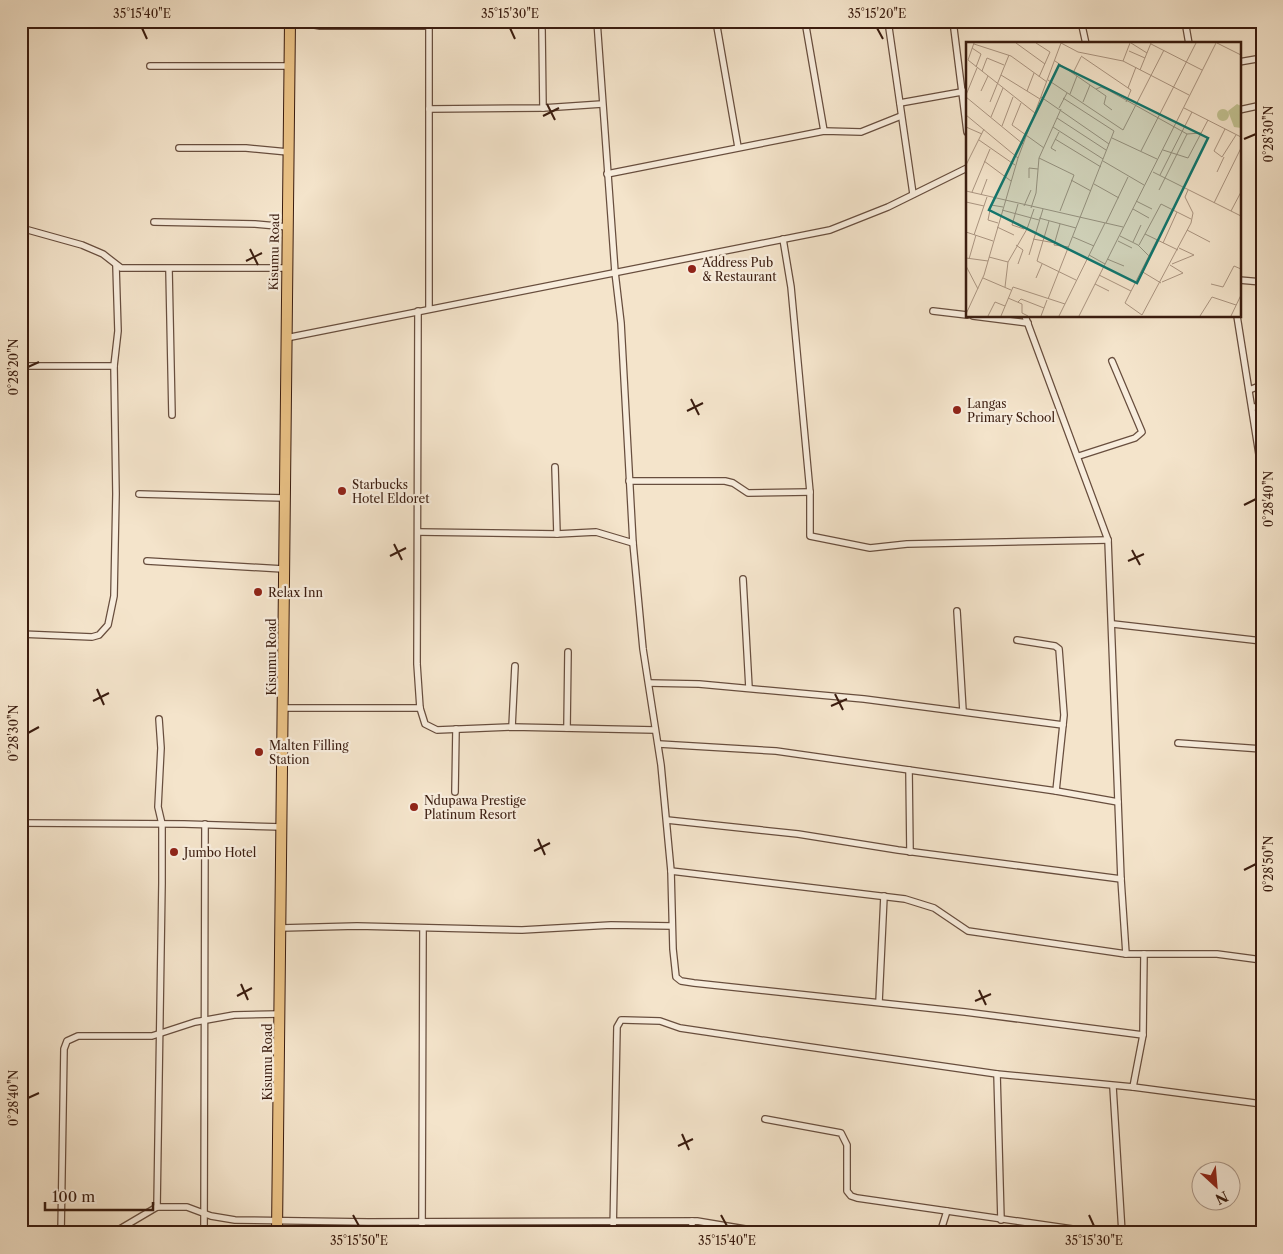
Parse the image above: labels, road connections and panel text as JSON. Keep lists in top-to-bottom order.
{
  "streets": {
    "highway": ["Kisumu Road"]
  },
  "places": [
    "Address Pub & Restaurant",
    "Langas Primary School",
    "Starbucks Hotel Eldoret",
    "Relax Inn",
    "Malten Filling Station",
    "Ndupawa Prestige Platinum Resort",
    "Jumbo Hotel"
  ],
  "scale_bar": "100 m",
  "north": "bottom right",
  "coordinates": [
    "35°15'40\"E",
    "35°15'30\"E",
    "35°15'20\"E",
    "0°28'30\"N",
    "0°28'20\"N",
    "0°28'40\"N",
    "0°28'50\"N",
    "35°15'50\"E"
  ]
}
